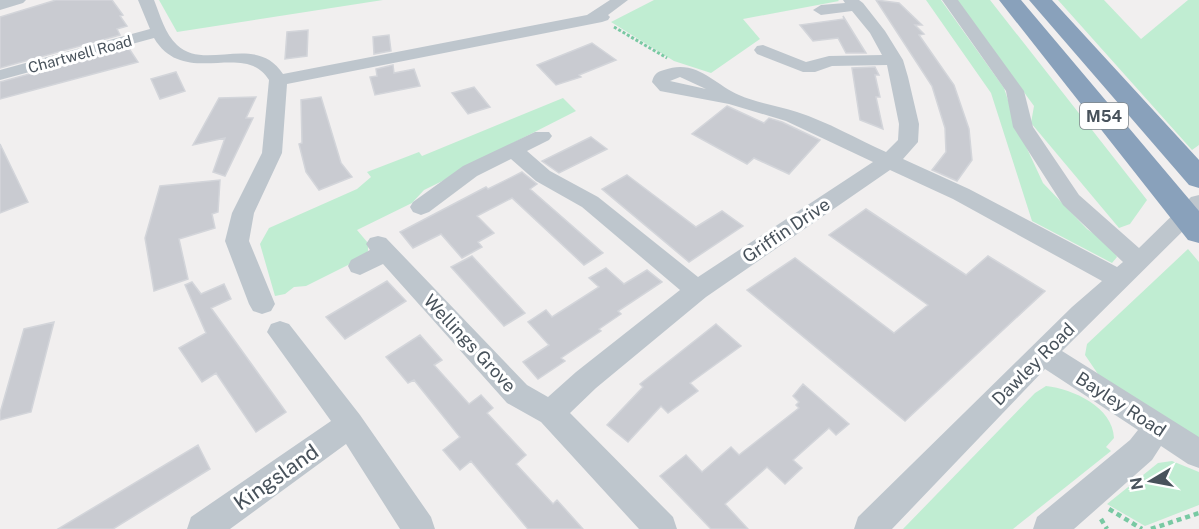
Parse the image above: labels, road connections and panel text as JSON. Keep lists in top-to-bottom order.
{
  "streets": {
    "highway": ["M54"],
    "street": [
      "Chartwell Road",
      "Griffin Drive",
      "Wellings Grove",
      "Dawley Road",
      "Bayley Road",
      "Kingsland"
    ]
  },
  "crossings": [
    ["Griffin Drive", "Wellings Grove"],
    ["Dawley Road", "Bayley Road"]
  ],
  "north": "left"
}
